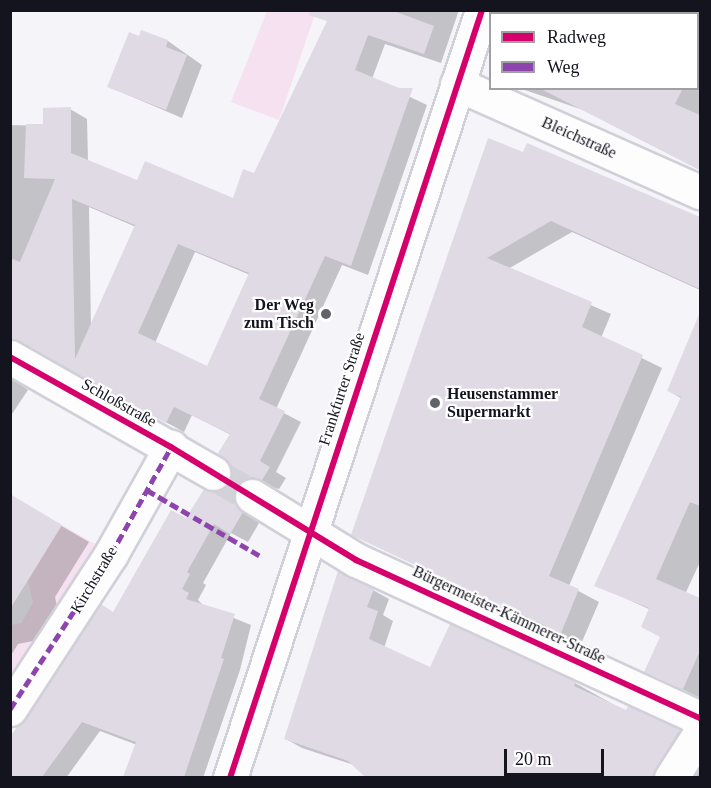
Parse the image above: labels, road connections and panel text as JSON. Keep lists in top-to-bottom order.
{
  "streets": {
    "street": [
      "Bleichstraße",
      "Frankfurter Straße",
      "Schloßstraße",
      "Kirchstraße",
      "Bürgermeister-Kämmerer-Straße"
    ]
  },
  "crossings": [
    ["Bleichstraße", "Frankfurter Straße"],
    ["Frankfurter Straße", "Bürgermeister-Kämmerer-Straße"],
    ["Schloßstraße", "Kirchstraße"]
  ],
  "places": ["Der Weg zum Tisch", "Heusenstammer Supermarkt"],
  "legend": ["Radweg", "Weg"],
  "scale_bar": "20 m"
}
